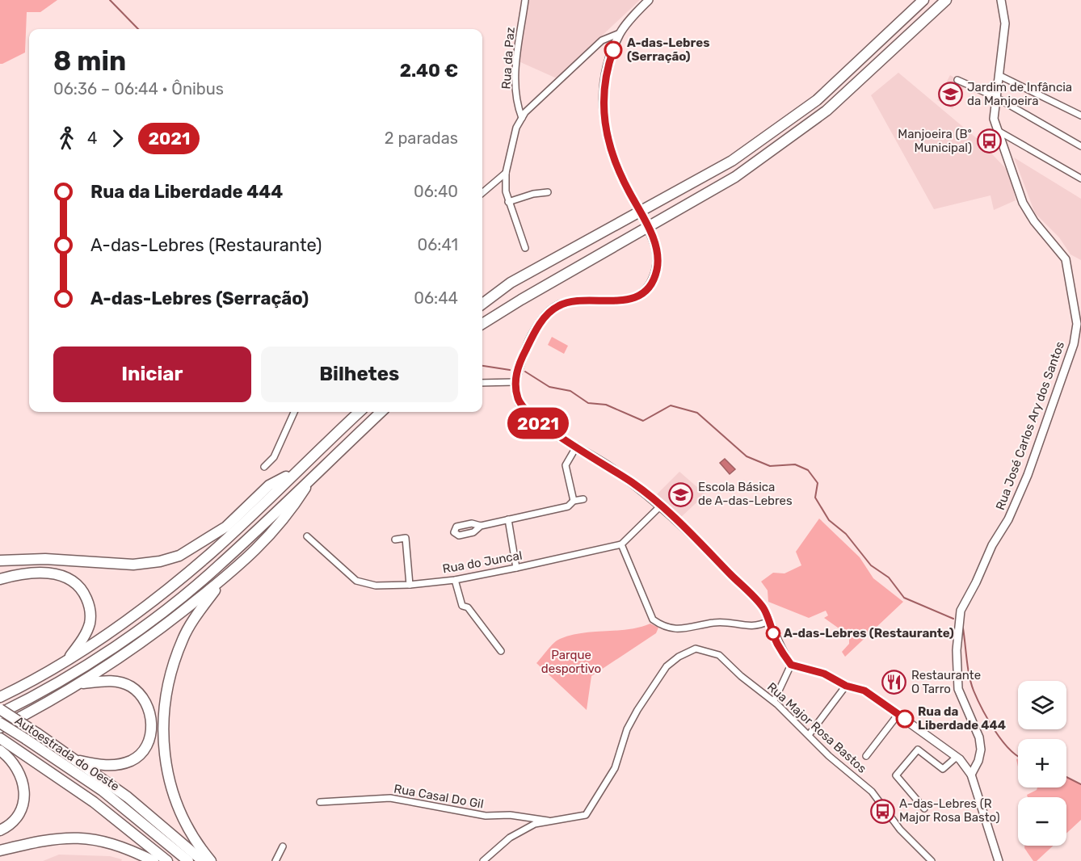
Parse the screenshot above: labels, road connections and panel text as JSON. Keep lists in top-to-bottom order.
{
  "streets": {
    "highway": ["Autoestrada do Oeste"],
    "street": [
      "Rua da Paz",
      "Rua José Carlos Ary dos Santos",
      "Rua do Juncal",
      "Rua Major Rosa Bastos",
      "Rua Casal Do Gil"
    ]
  },
  "crossings": [
    ["Rua Major Rosa Bastos", "Rua Casal Do Gil"]
  ],
  "parks": ["Parque desportivo"],
  "places": {
    "other": ["A-das-Lebres (Serração)", "A-das-Lebres (Restaurante)", "Rua da Liberdade 444"],
    "school or university": ["Jardim de Infância da Manjoeira", "Escola Básica de A-das-Lebres"],
    "bus stop": ["Manjoeira (Bº Municipal)", "A-das-Lebres (R Major Rosa Basto)"],
    "restaurant": ["Restaurante O Tarro"]
  },
  "lines": ["bus line 2021"],
  "page": {
    "on_map": "2021",
    "heading": ["8 min", "06:36 – 06:44 · Ônibus", "2.40 €"],
    "legs": ["4", "2021", "2 paradas"],
    "list": [
      {
        "name": "Rua da Liberdade 444",
        "value": "06:40"
      },
      {
        "name": "A-das-Lebres (Restaurante)",
        "value": "06:41"
      },
      {
        "name": "A-das-Lebres (Serração)",
        "value": "06:44"
      }
    ],
    "buttons": ["Iniciar", "Bilhetes"],
    "map_buttons": ["+", "−"]
  }
}
